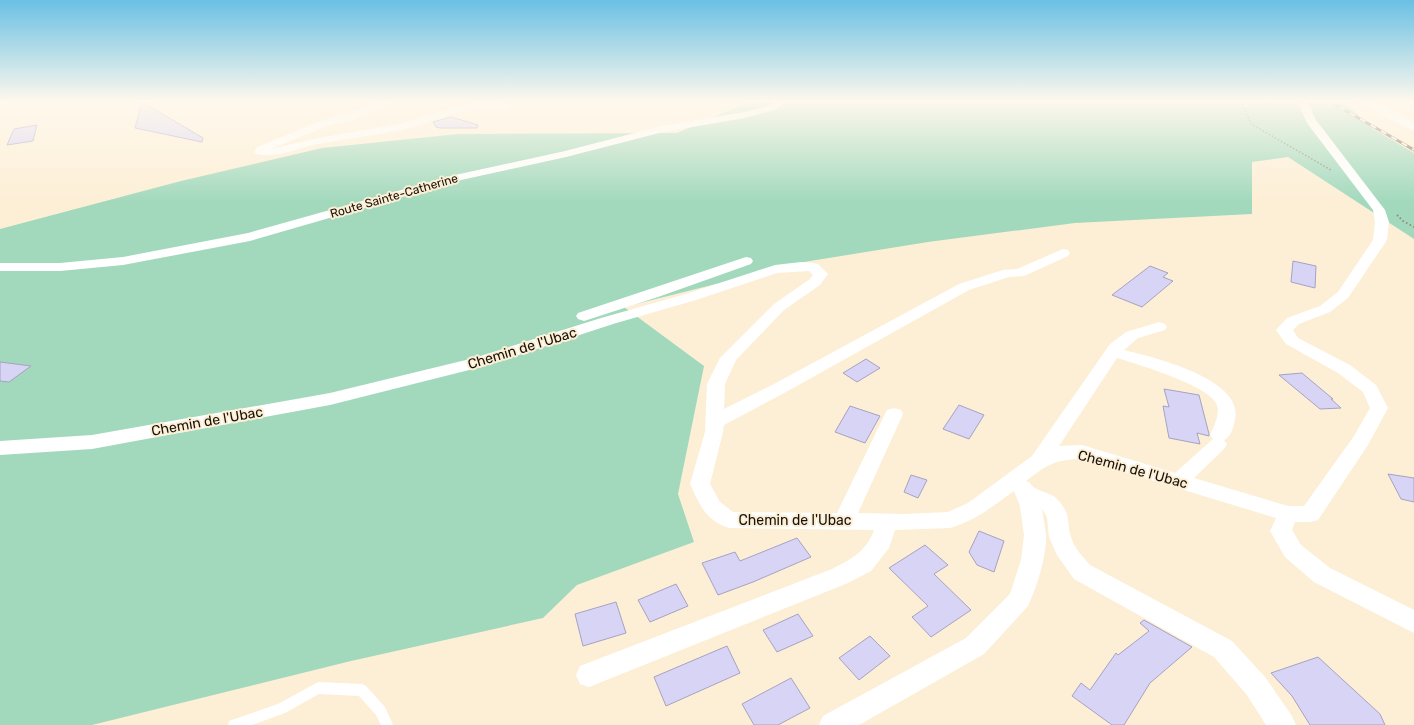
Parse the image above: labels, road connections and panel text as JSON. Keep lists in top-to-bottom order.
{
  "streets": {
    "street": ["Route Sainte-Catherine", "Chemin de l'Ubac"]
  }
}
